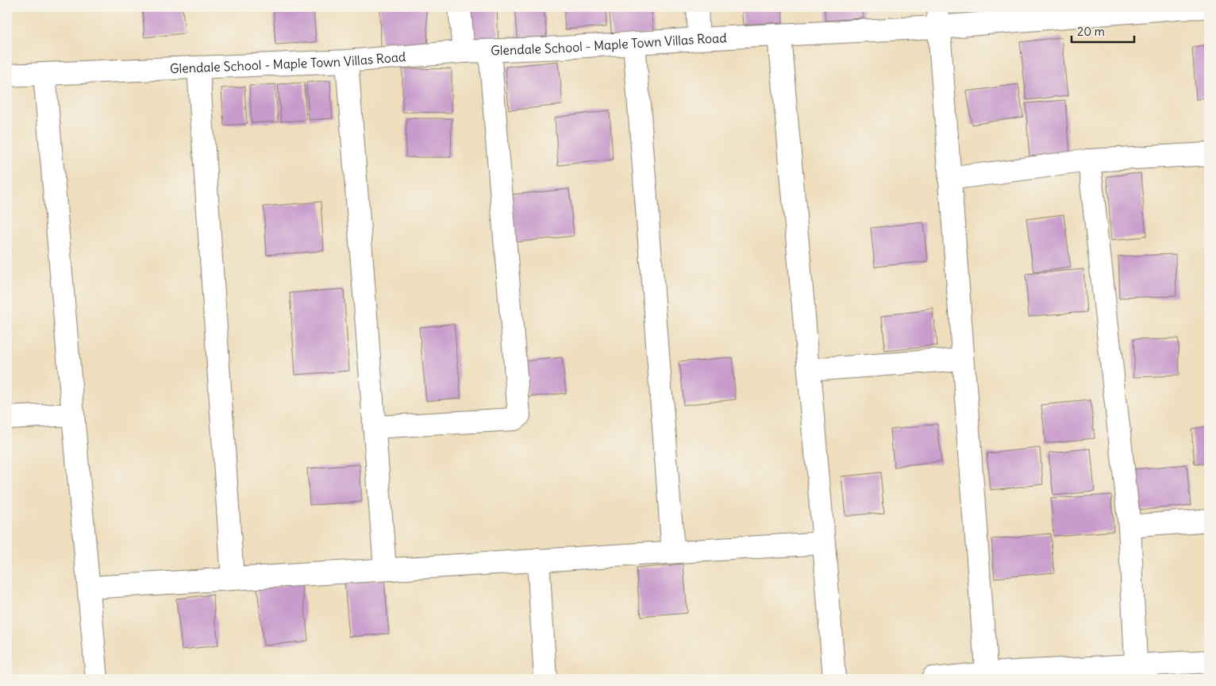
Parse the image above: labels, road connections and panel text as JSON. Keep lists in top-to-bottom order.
{
  "streets": {
    "street": ["Glendale School - Maple Town Villas Road"]
  },
  "scale_bar": "20 m"
}
